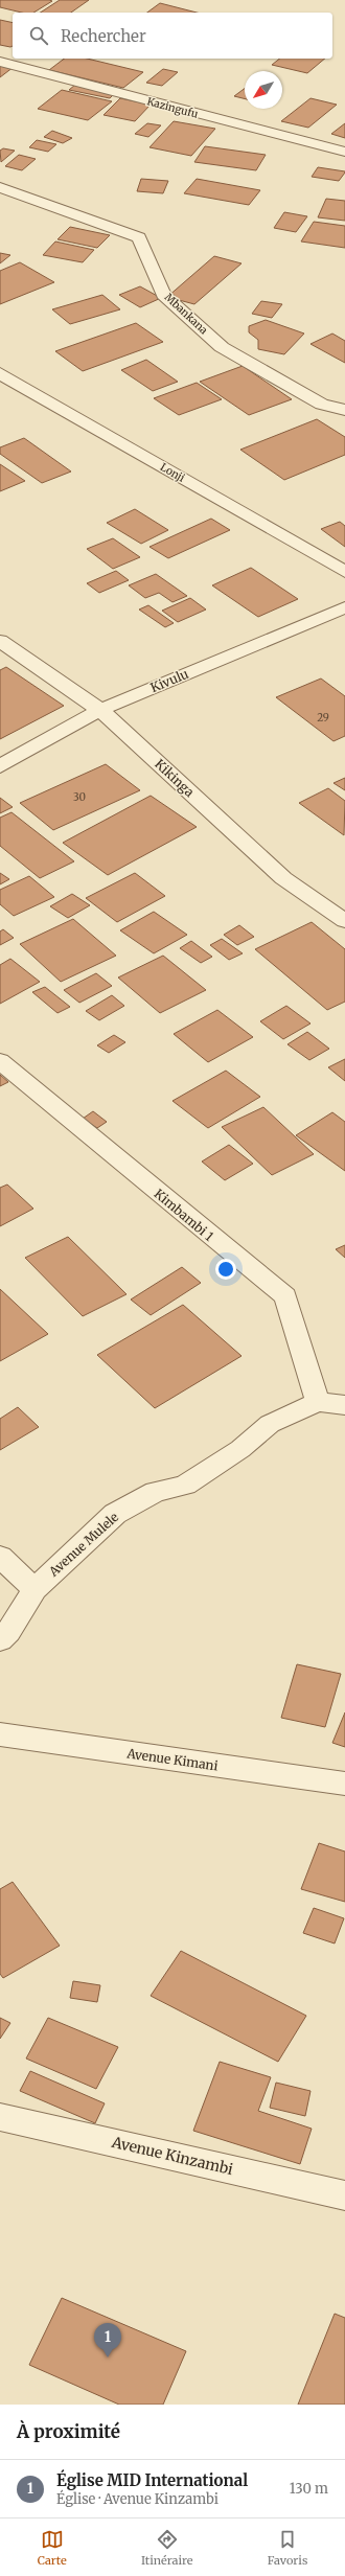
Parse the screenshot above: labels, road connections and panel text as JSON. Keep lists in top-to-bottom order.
{
  "streets": {
    "street": [
      "Kazingufu",
      "Mbankana",
      "Lonji",
      "Kivulu",
      "Kikinga",
      "Kimbambi 1",
      "Avenue Mulele",
      "Avenue Kimani",
      "Avenue Kinzambi"
    ]
  },
  "crossings": [
    ["Kivulu", "Kikinga"],
    ["Kimbambi 1", "Avenue Mulele"]
  ],
  "house_numbers": ["29", "30"],
  "north": "bottom left",
  "page": {
    "search": "Rechercher",
    "pins": "1",
    "heading": "À proximité",
    "list": [
      {
        "mark": "1",
        "name": "Église MID International",
        "note": "Église · Avenue Kinzambi",
        "value": "130 m"
      }
    ],
    "nav": ["Carte", "Itinéraire", "Favoris"]
  }
}
